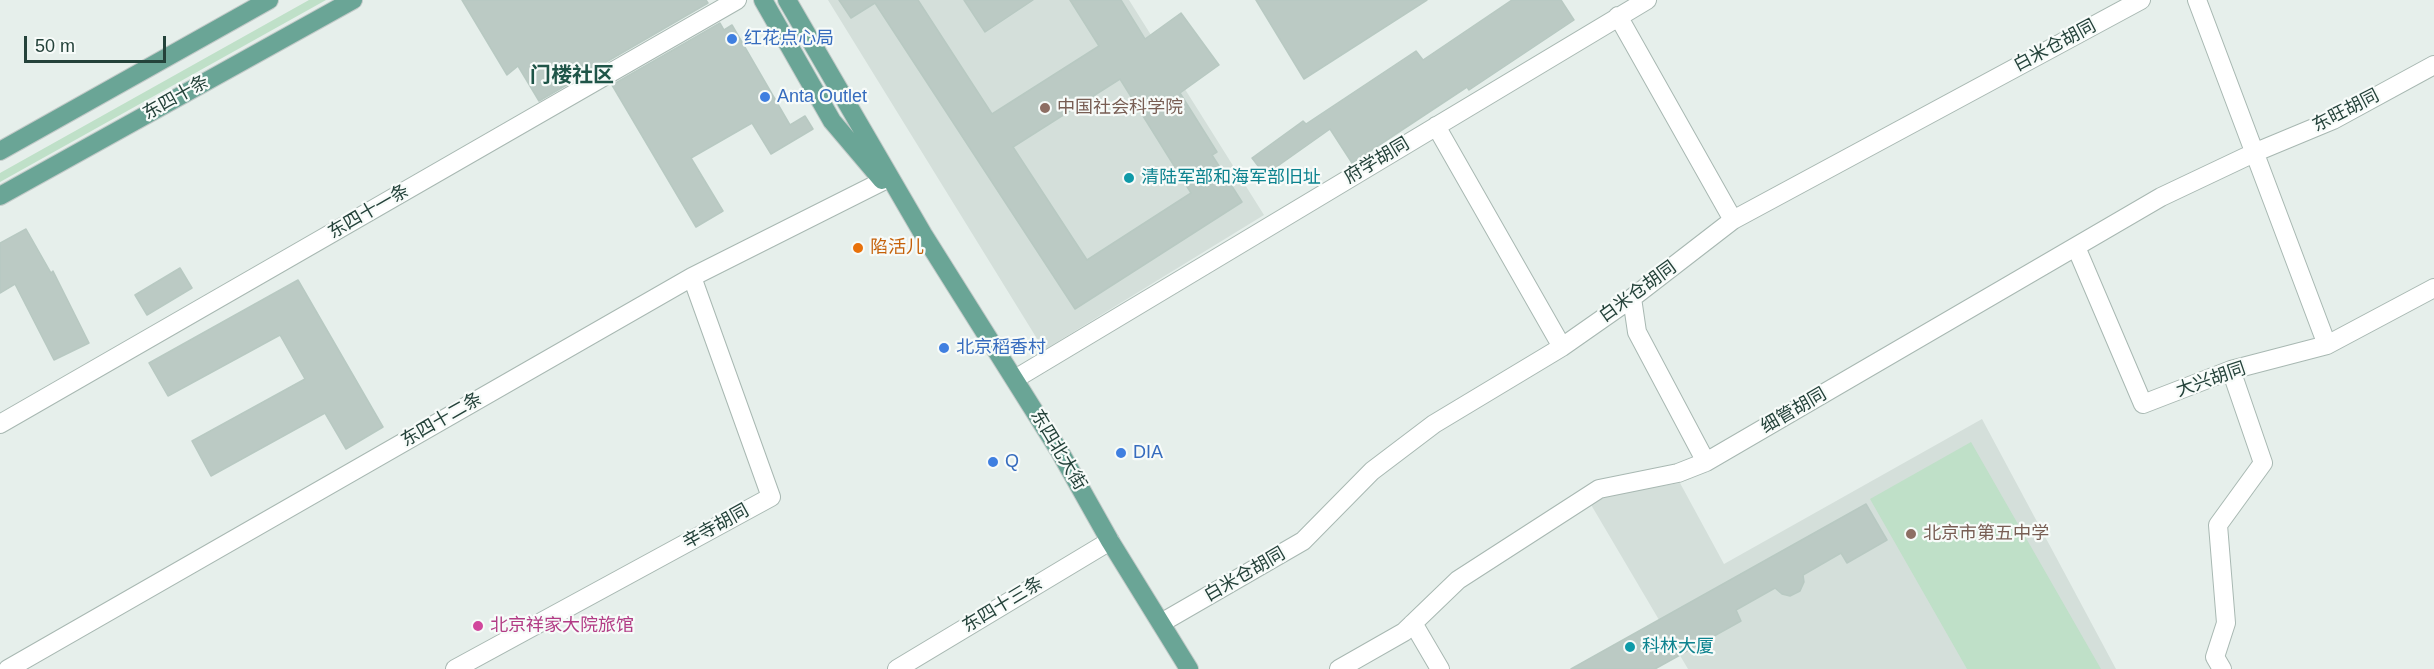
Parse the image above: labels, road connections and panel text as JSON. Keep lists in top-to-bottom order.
{
  "streets": {
    "main road": ["东四十条", "东四北大街"],
    "street": [
      "白米仓胡同",
      "东旺胡同",
      "府学胡同",
      "东四十一条",
      "大兴胡同",
      "细管胡同",
      "东四十二条",
      "辛寺胡同",
      "东四十三条"
    ]
  },
  "crossings": [
    ["白米仓胡同", "东四北大街"],
    ["东旺胡同", "细管胡同"],
    ["府学胡同", "东四北大街"],
    ["大兴胡同", "细管胡同"],
    ["东四十二条", "东四北大街"],
    ["东四十二条", "辛寺胡同"],
    ["东四北大街", "东四十三条"]
  ],
  "districts": ["门楼社区"],
  "places": [
    "红花点心局",
    "Anta Outlet",
    "中国社会科学院",
    "清陆军部和海军部旧址",
    "陷活儿",
    "北京稻香村",
    "DIA",
    "Q",
    "北京市第五中学",
    "北京祥家大院旅馆",
    "科林大厦"
  ],
  "scale_bar": "50 m"
}
